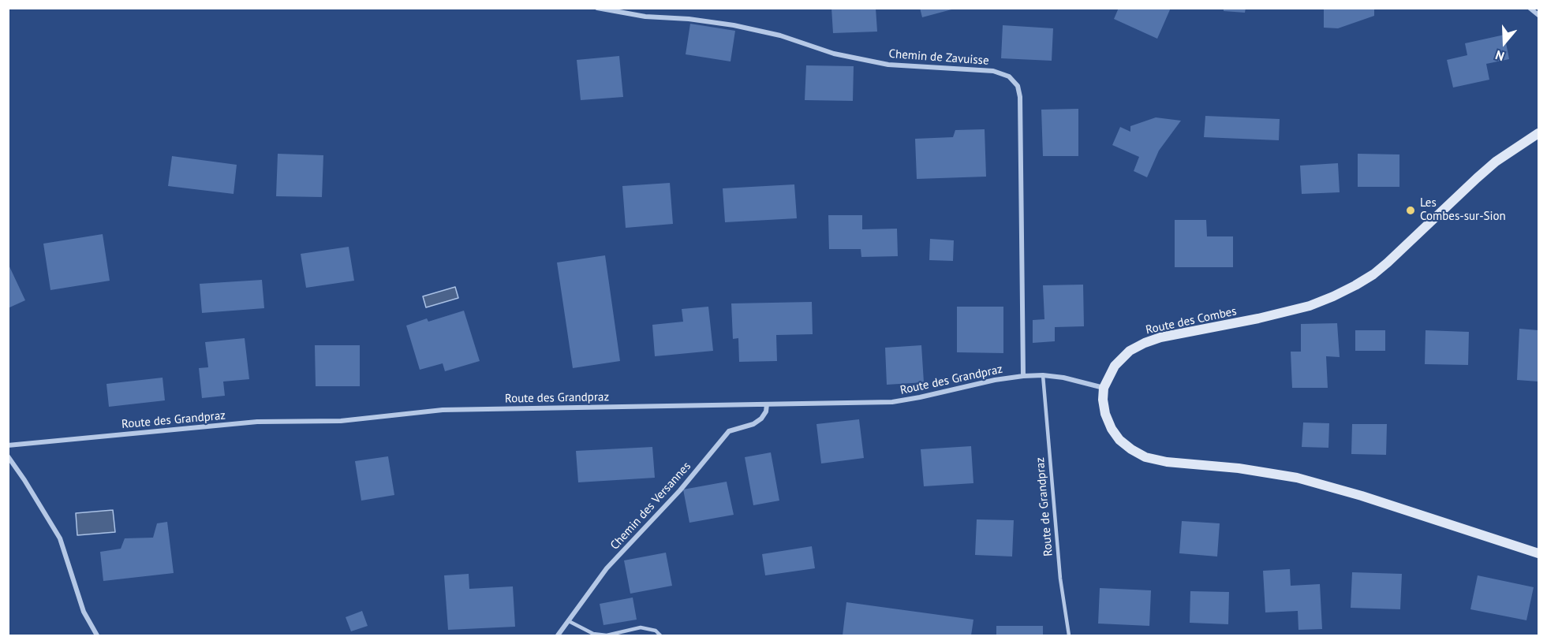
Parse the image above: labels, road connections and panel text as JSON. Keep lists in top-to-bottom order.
{
  "streets": {
    "street": [
      "Chemin de Zavuisse",
      "Route des Combes",
      "Route des Grandpraz",
      "Chemin des Versannes"
    ],
    "lane": ["Route de Grandpraz"]
  },
  "crossings": [
    ["Chemin de Zavuisse", "Route des Grandpraz"],
    ["Route des Combes", "Route des Grandpraz"],
    ["Route des Grandpraz", "Chemin des Versannes"],
    ["Route des Grandpraz", "Route de Grandpraz"]
  ],
  "places": ["Les Combes-sur-Sion"],
  "north": "bottom"
}
